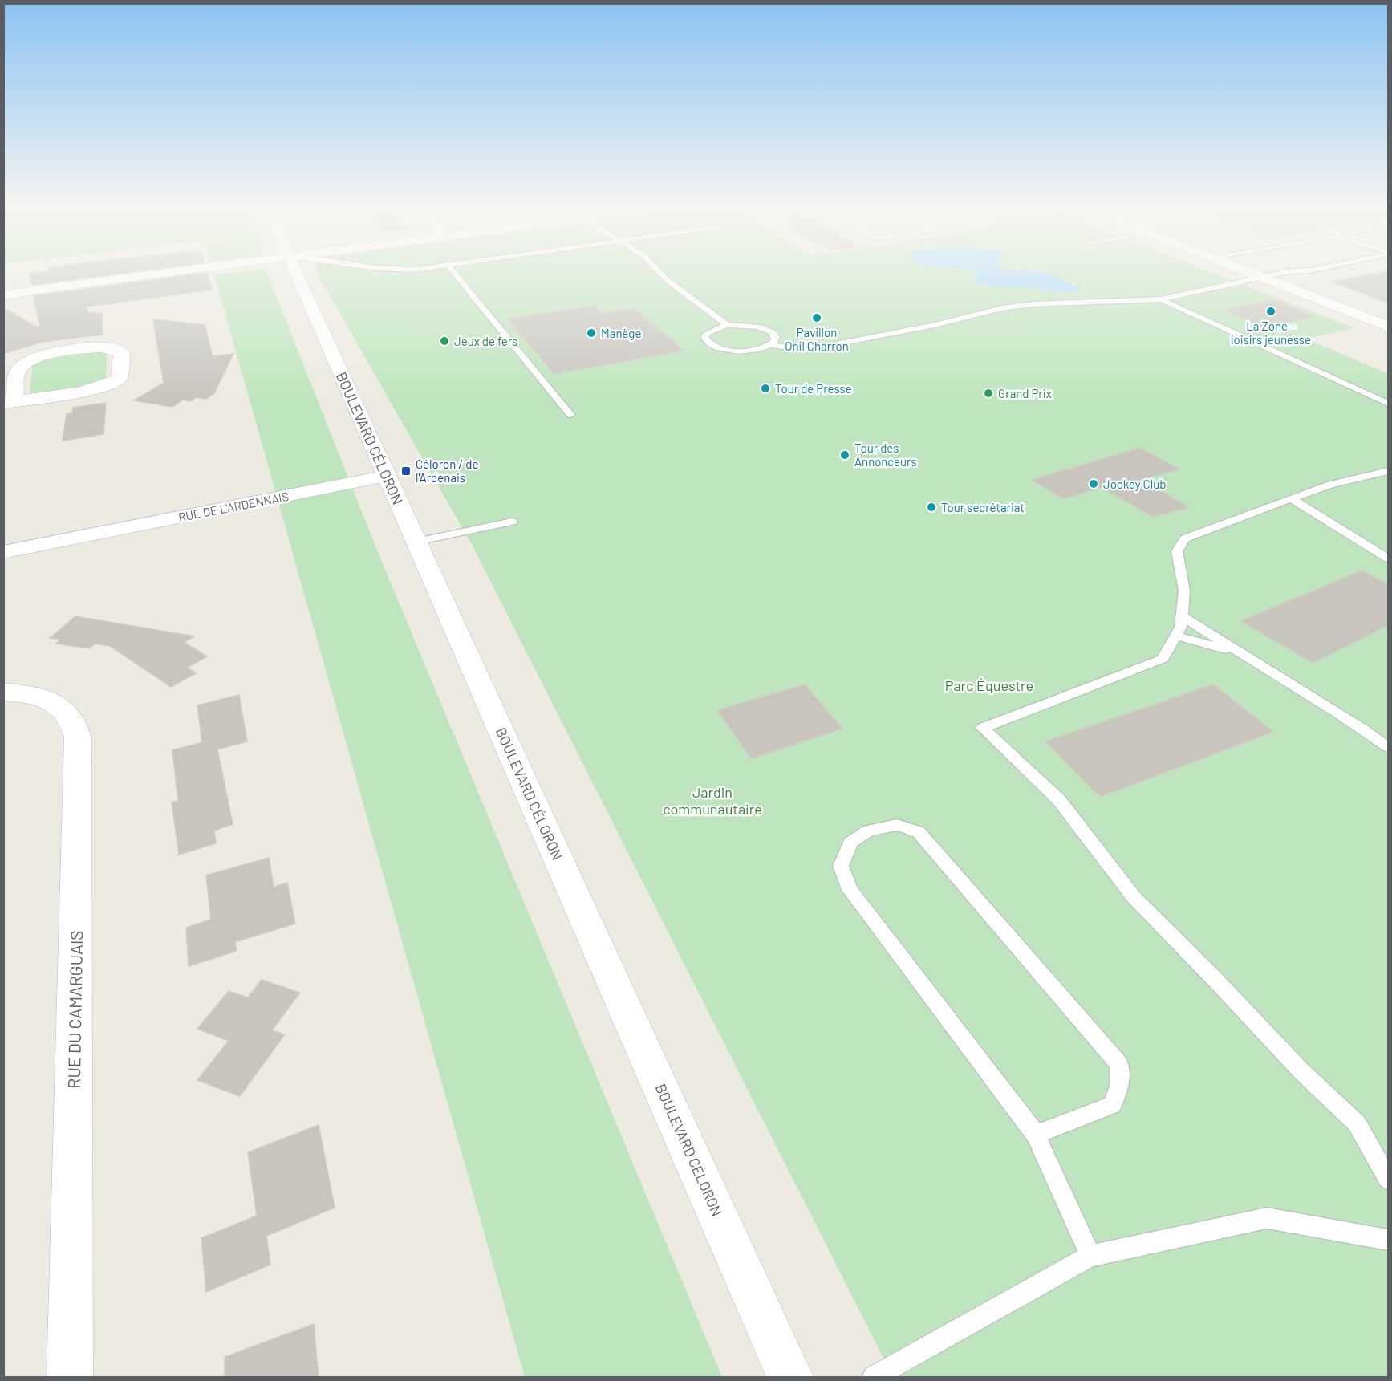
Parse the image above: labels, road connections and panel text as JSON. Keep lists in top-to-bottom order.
{
  "streets": {
    "street": ["BOULEVARD CÉLORON", "RUE DE L'ARDENNAIS", "RUE DU CAMARGUAIS"]
  },
  "crossings": [
    ["BOULEVARD CÉLORON", "RUE DE L'ARDENNAIS"]
  ],
  "parks": ["Parc Équestre", "Jardin communautaire"],
  "places": {
    "other": [
      "La Zone – loisirs jeunesse",
      "Pavillon Onil Charron",
      "Manège",
      "Jeux de fers",
      "Tour de Presse",
      "Grand Prix",
      "Tour des Annonceurs",
      "Jockey Club",
      "Tour secrétariat"
    ],
    "transit": ["Céloron / de l'Ardenais"]
  }
}
